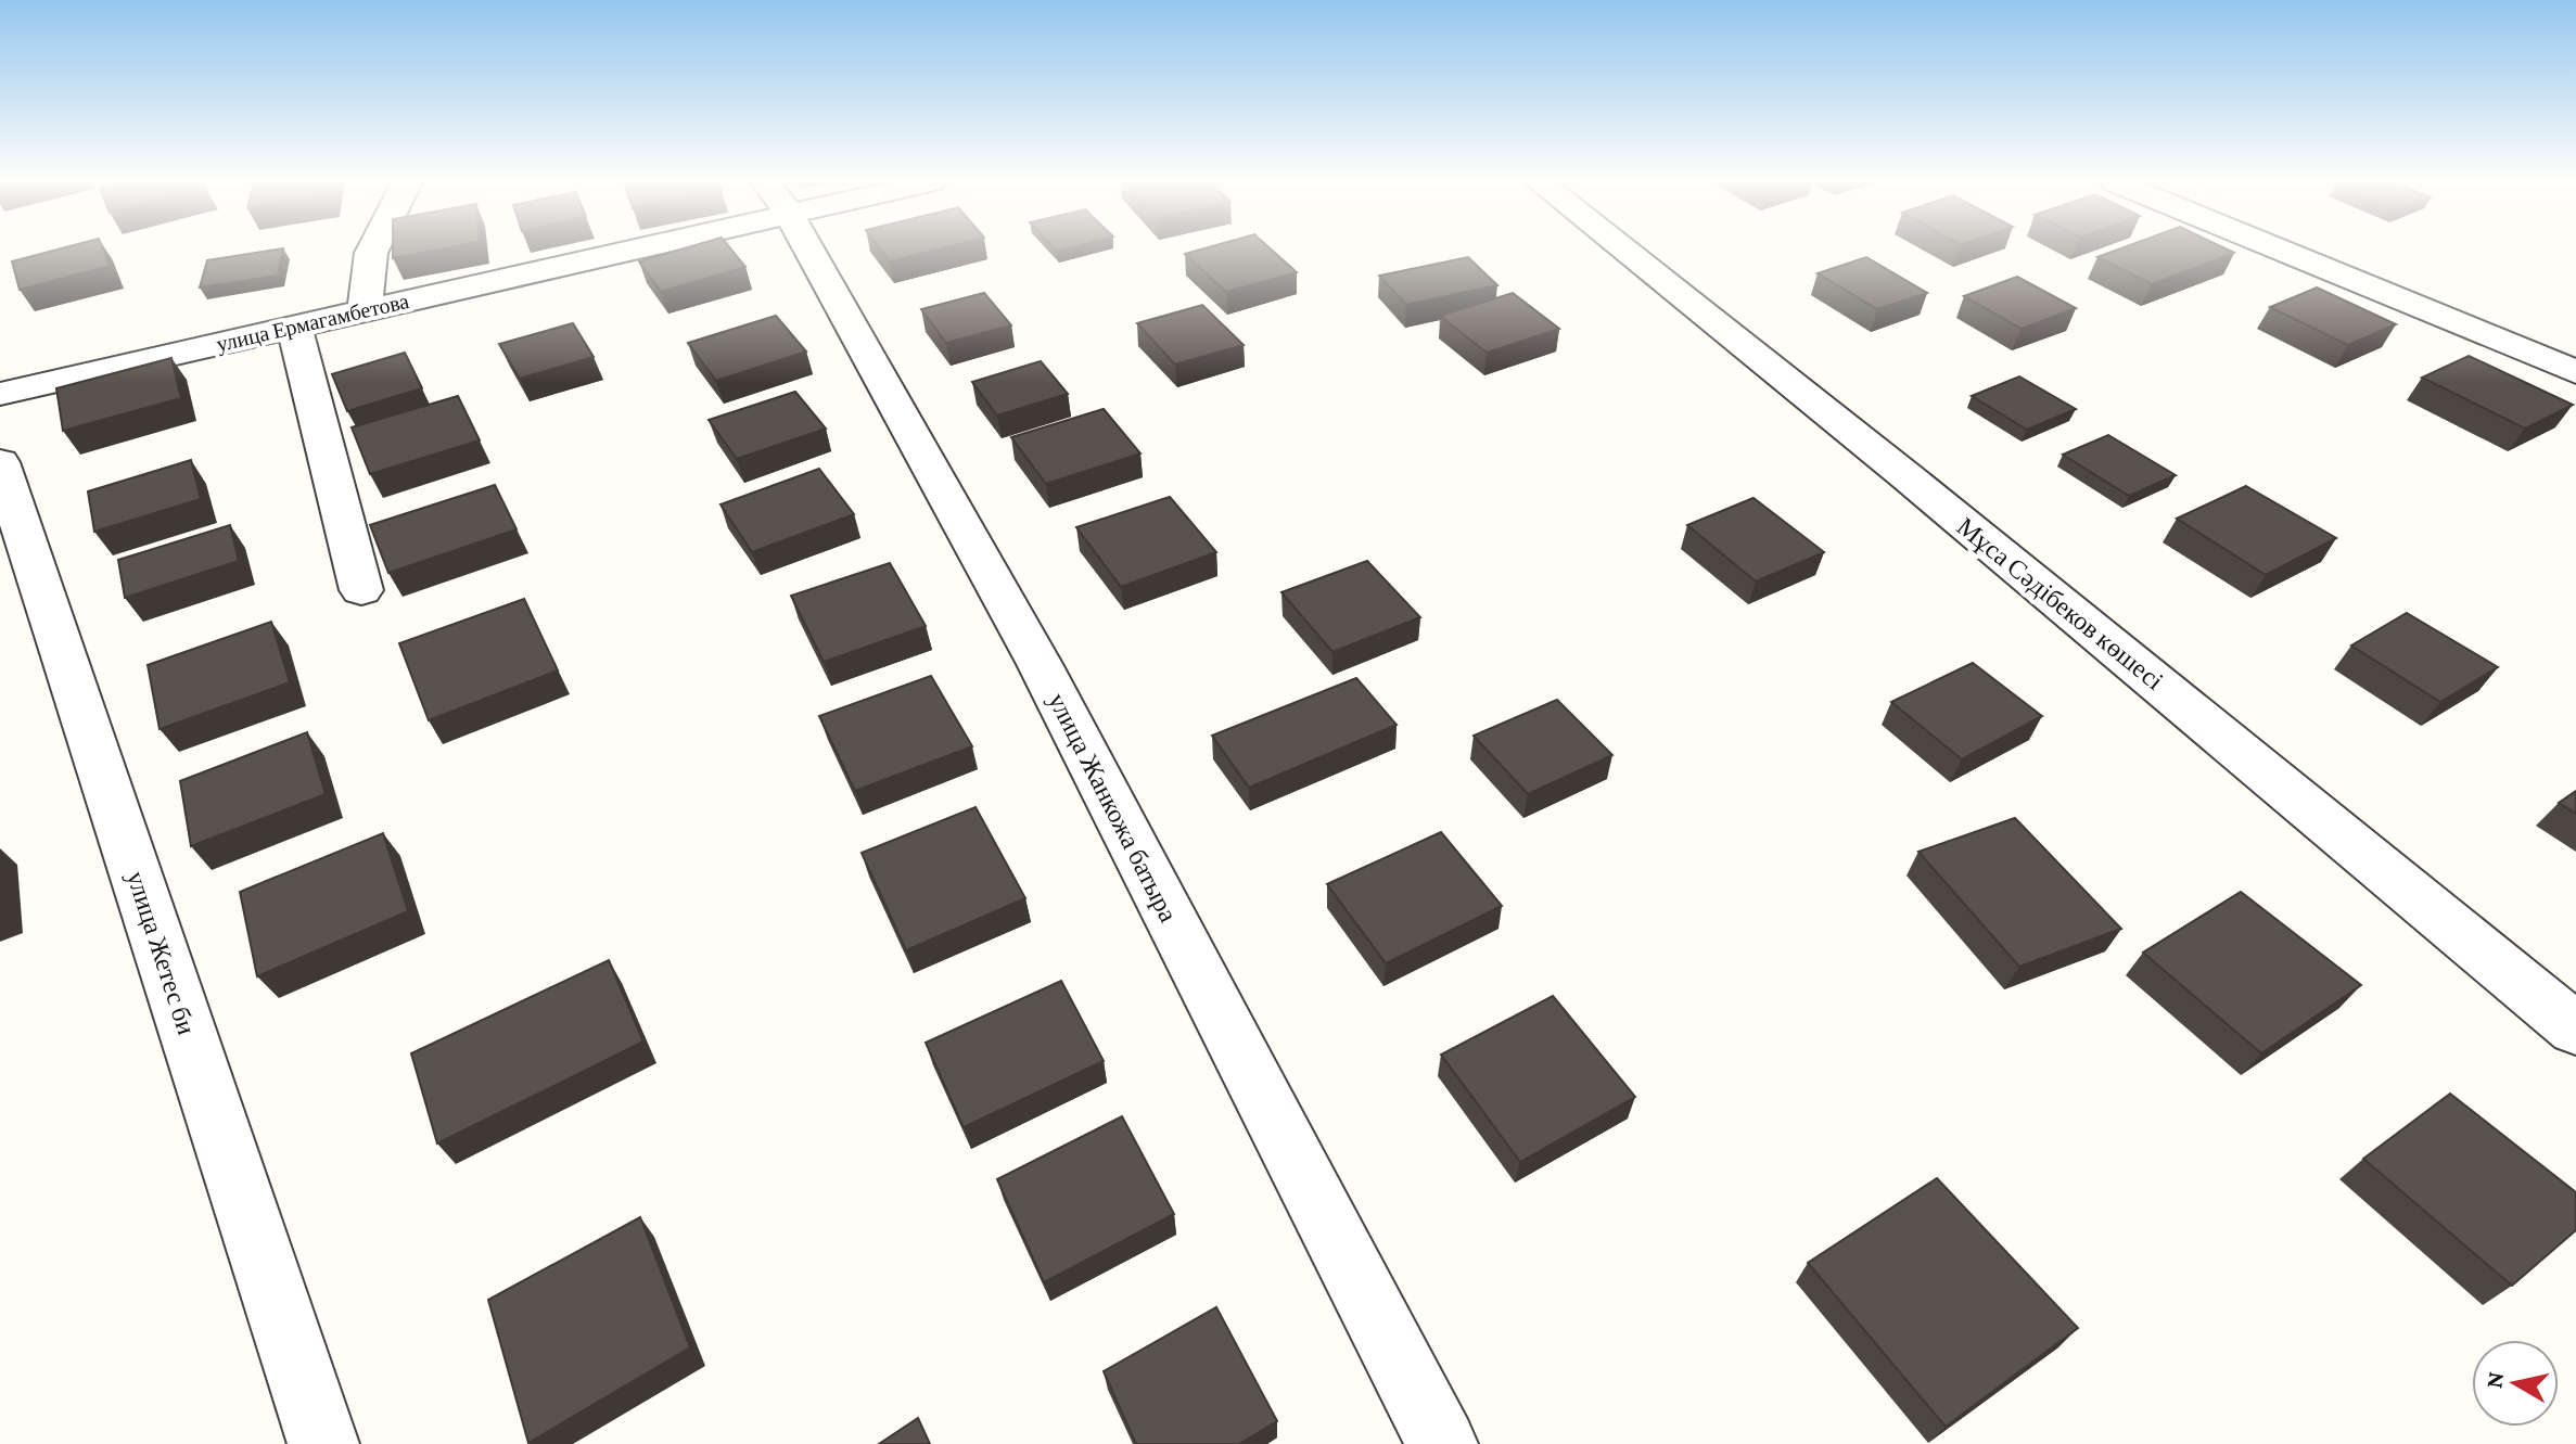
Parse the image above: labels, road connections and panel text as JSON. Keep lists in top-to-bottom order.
{
  "streets": {
    "street": [
      "улица Ермагамбетова",
      "Мұса Сәдібеков көшесі",
      "улица Жанкожа батыра",
      "улица Жетес би"
    ]
  },
  "north": "left"
}
